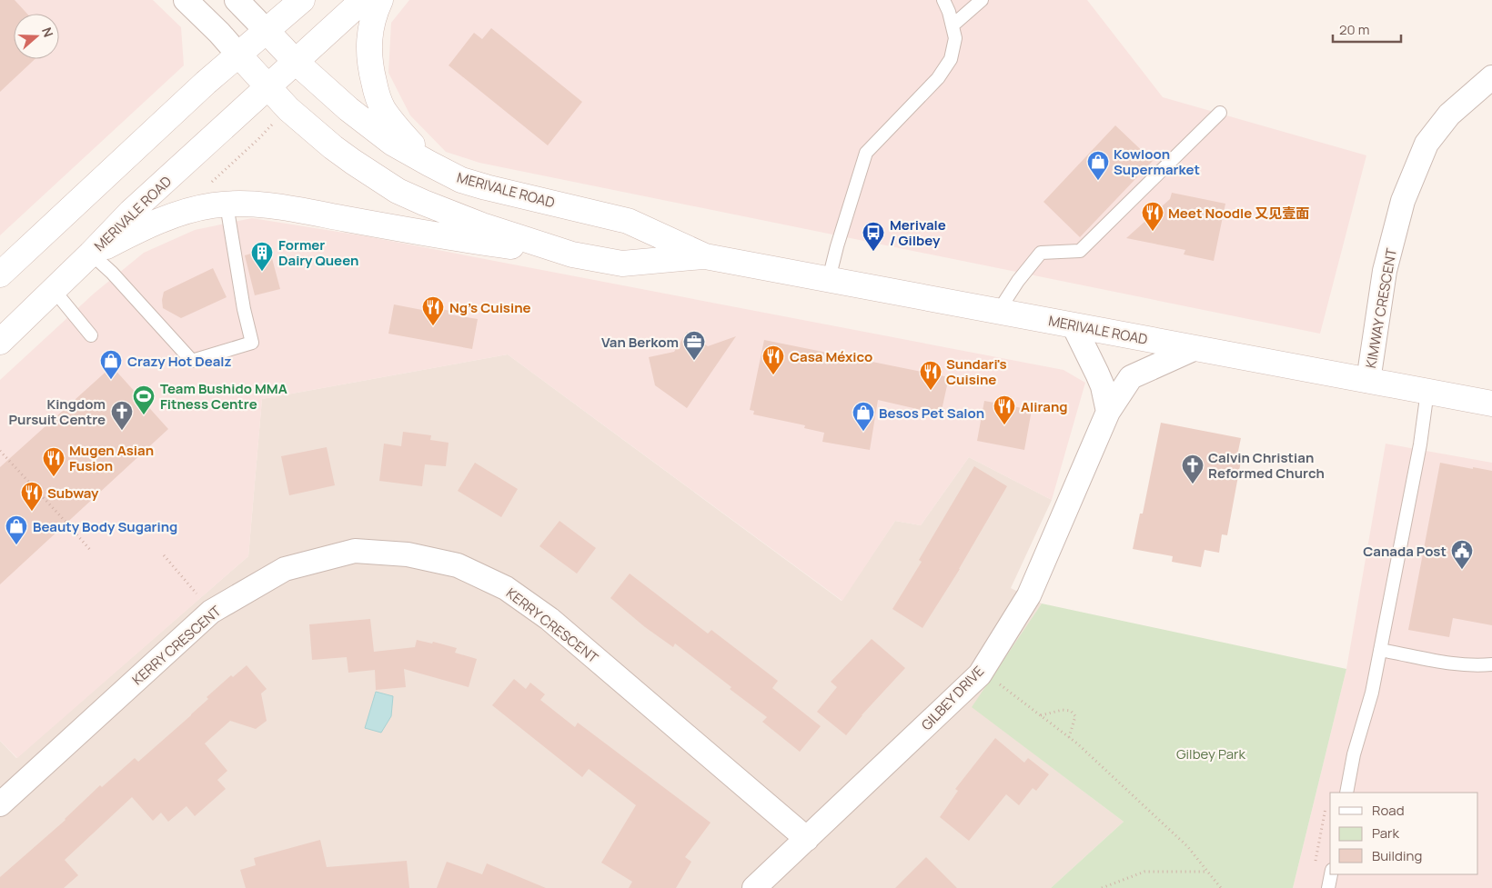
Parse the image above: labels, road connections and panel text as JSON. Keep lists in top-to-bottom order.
{
  "streets": {
    "main road": ["MERIVALE ROAD"],
    "street": ["KIMWAY CRESCENT", "KERRY CRESCENT", "GILBEY DRIVE"]
  },
  "crossings": [
    ["MERIVALE ROAD", "KIMWAY CRESCENT"],
    ["MERIVALE ROAD", "GILBEY DRIVE"],
    ["KERRY CRESCENT", "GILBEY DRIVE"]
  ],
  "parks": ["Gilbey Park"],
  "places": {
    "shop": [
      "Kowloon Supermarket",
      "Crazy Hot Dealz",
      "Besos Pet Salon",
      "Beauty Body Sugaring"
    ],
    "restaurant": [
      "Meet Noodle 又见壹面",
      "Ng's Cuisine",
      "Casa México",
      "Sundari's Cuisine",
      "Alirang",
      "Mugen Asian Fusion",
      "Subway"
    ],
    "bus stop": ["Merivale / Gilbey"],
    "building": ["Former Dairy Queen"],
    "office": ["Van Berkom"],
    "sports": ["Team Bushido MMA Fitness Centre"],
    "church": ["Kingdom Pursuit Centre", "Calvin Christian Reformed Church"],
    "public building": ["Canada Post"]
  },
  "legend": ["Road", "Park", "Building"],
  "scale_bar": "20 m",
  "north": "right"
}
